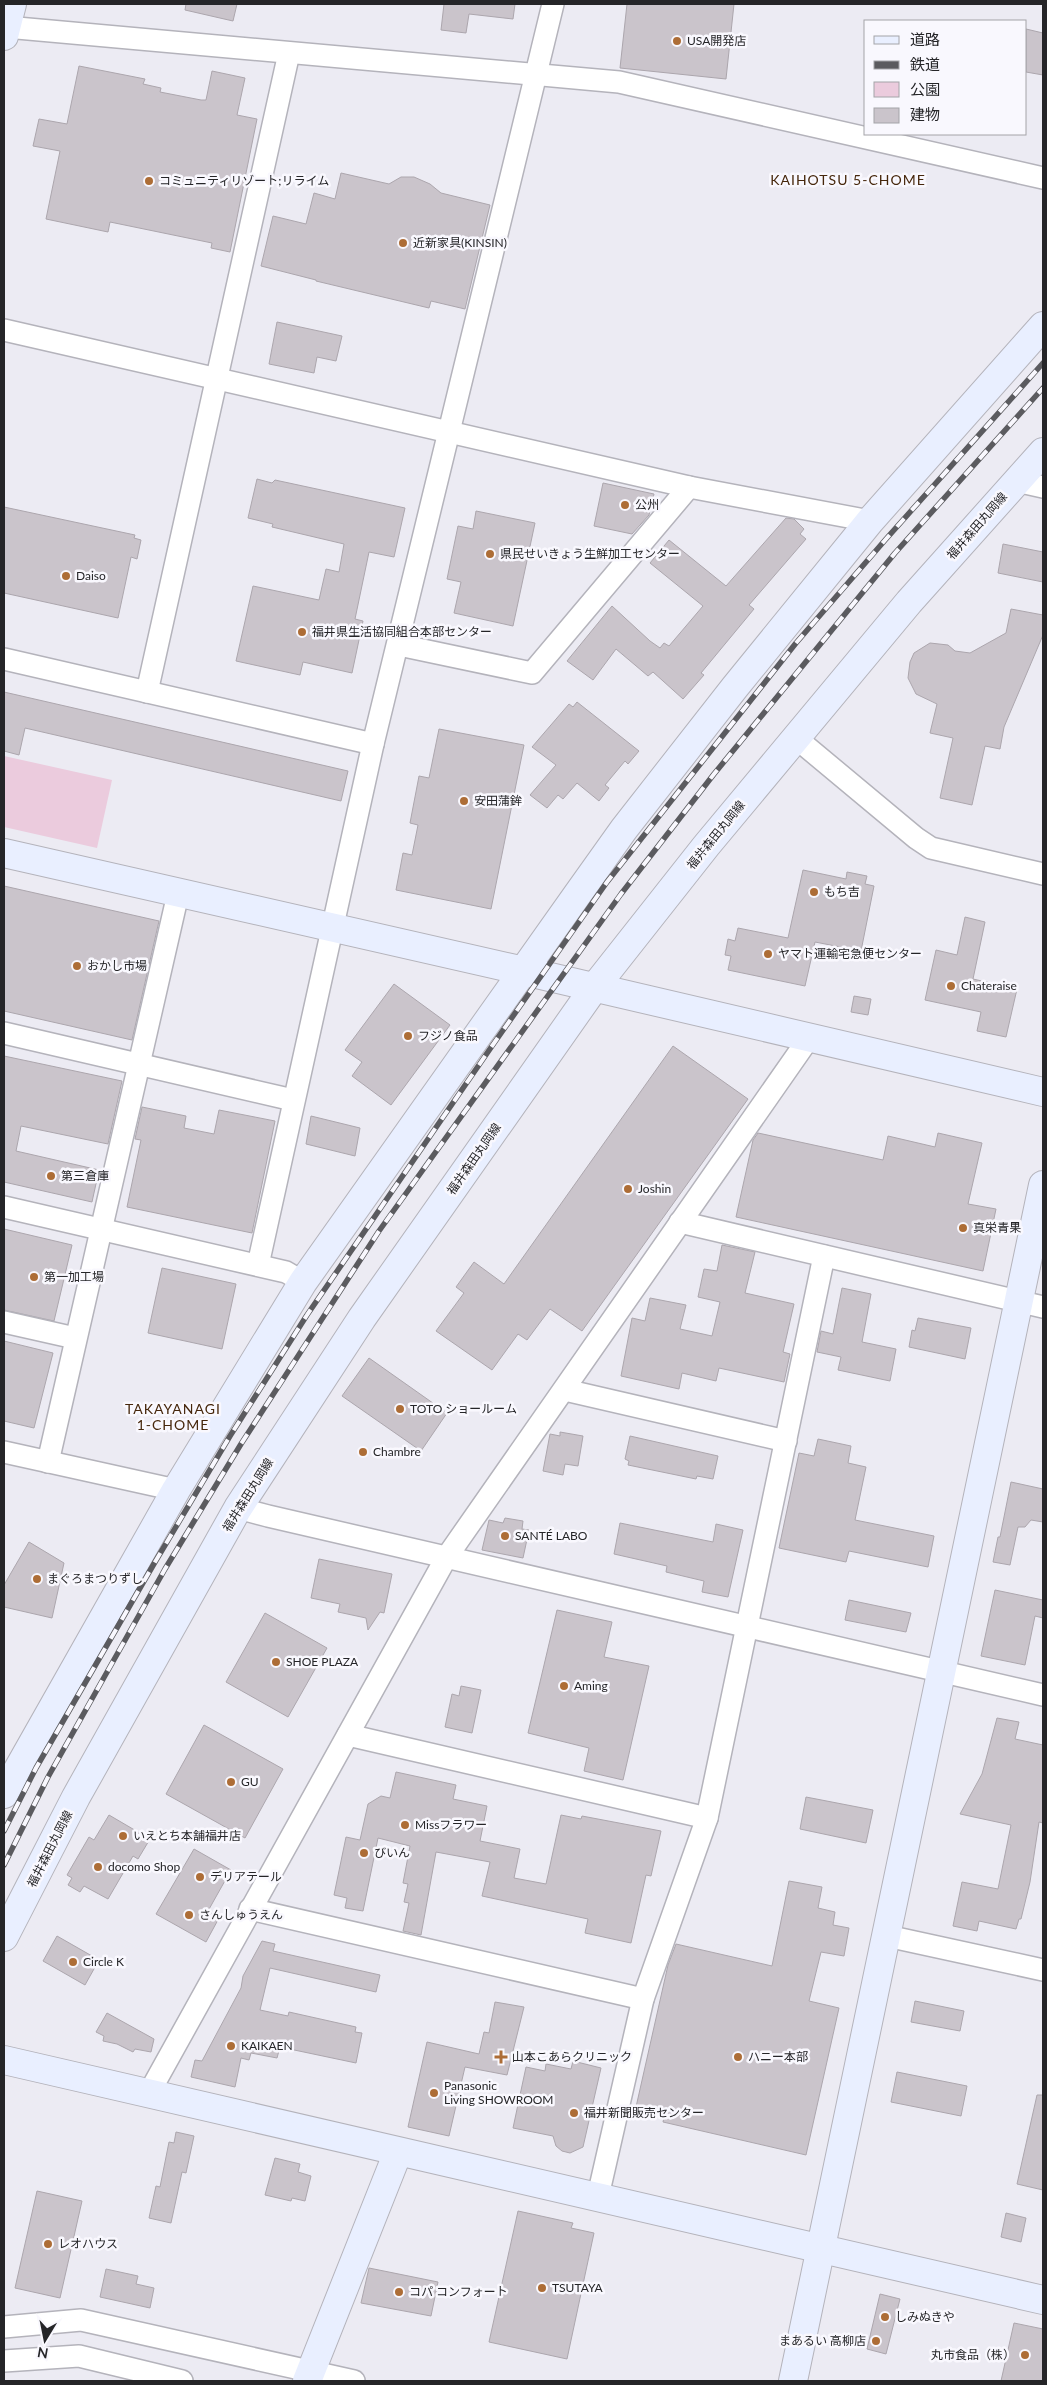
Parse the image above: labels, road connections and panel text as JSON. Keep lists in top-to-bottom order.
{
  "streets": {
    "main road": ["福井森田丸岡線"]
  },
  "districts": ["KAIHOTSU 5-CHOME", "TAKAYANAGI 1-CHOME"],
  "places": {
    "other": [
      "USA開発店",
      "コミュニティリゾート;リライム",
      "近新家具(KINSIN)",
      "公州",
      "県民せいきょう生鮮加工センター",
      "Daiso",
      "福井県生活協同組合本部センター",
      "安田蒲鉾",
      "もち吉",
      "ヤマト運輸宅急便センター",
      "おかし市場",
      "Chateraise",
      "フジノ食品",
      "第三倉庫",
      "Joshin",
      "真栄青果",
      "第一加工場",
      "TOTO ショールーム",
      "Chambre",
      "SANTÉ LABO",
      "まぐろまつりずし",
      "SHOE PLAZA",
      "Aming",
      "GU",
      "Missフラワー",
      "いえとち本舗福井店",
      "びいん",
      "docomo Shop",
      "デリアテール",
      "さんしゅうえん",
      "Circle K",
      "KAIKAEN",
      "ハニー本部",
      "Panasonic Living SHOWROOM",
      "福井新聞販売センター",
      "レオハウス",
      "TSUTAYA",
      "コパ コンフォート",
      "しみぬきや",
      "まあるい 高柳店",
      "丸市食品（株）"
    ],
    "health": ["山本こあらクリニック"]
  },
  "legend": [
    "道路",
    "鉄道",
    "公園",
    "建物"
  ],
  "north": "bottom"
}
